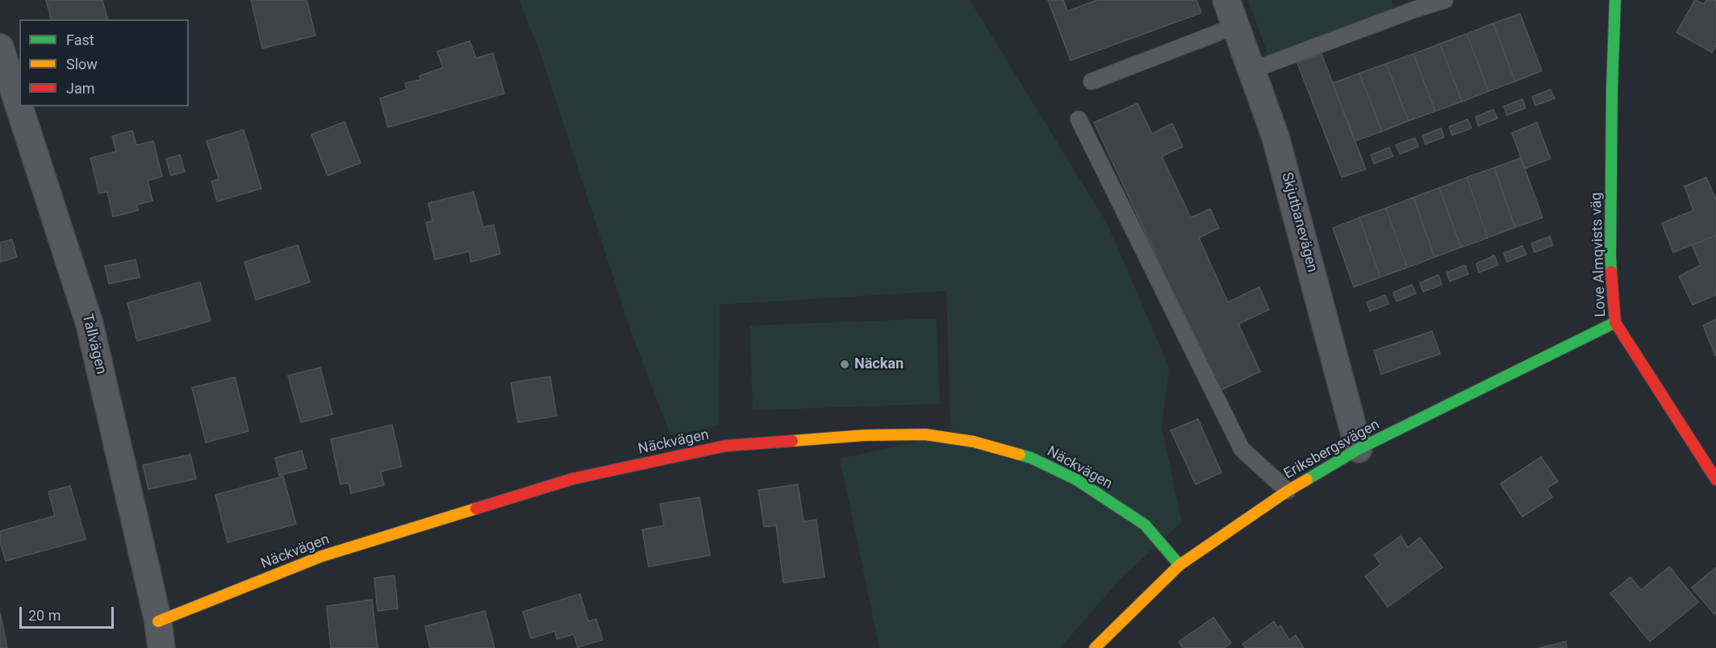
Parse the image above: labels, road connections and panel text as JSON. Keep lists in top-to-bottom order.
{
  "streets": {
    "street": [
      "Skjutbanevägen",
      "Love Almqvists väg",
      "Tallvägen",
      "Näckvägen",
      "Eriksbergsvägen"
    ]
  },
  "crossings": [
    ["Skjutbanevägen", "Eriksbergsvägen"],
    ["Love Almqvists väg", "Eriksbergsvägen"],
    ["Tallvägen", "Näckvägen"],
    ["Näckvägen", "Eriksbergsvägen"]
  ],
  "places": ["Näckan"],
  "legend": ["Fast", "Slow", "Jam"],
  "scale_bar": "20 m"
}
